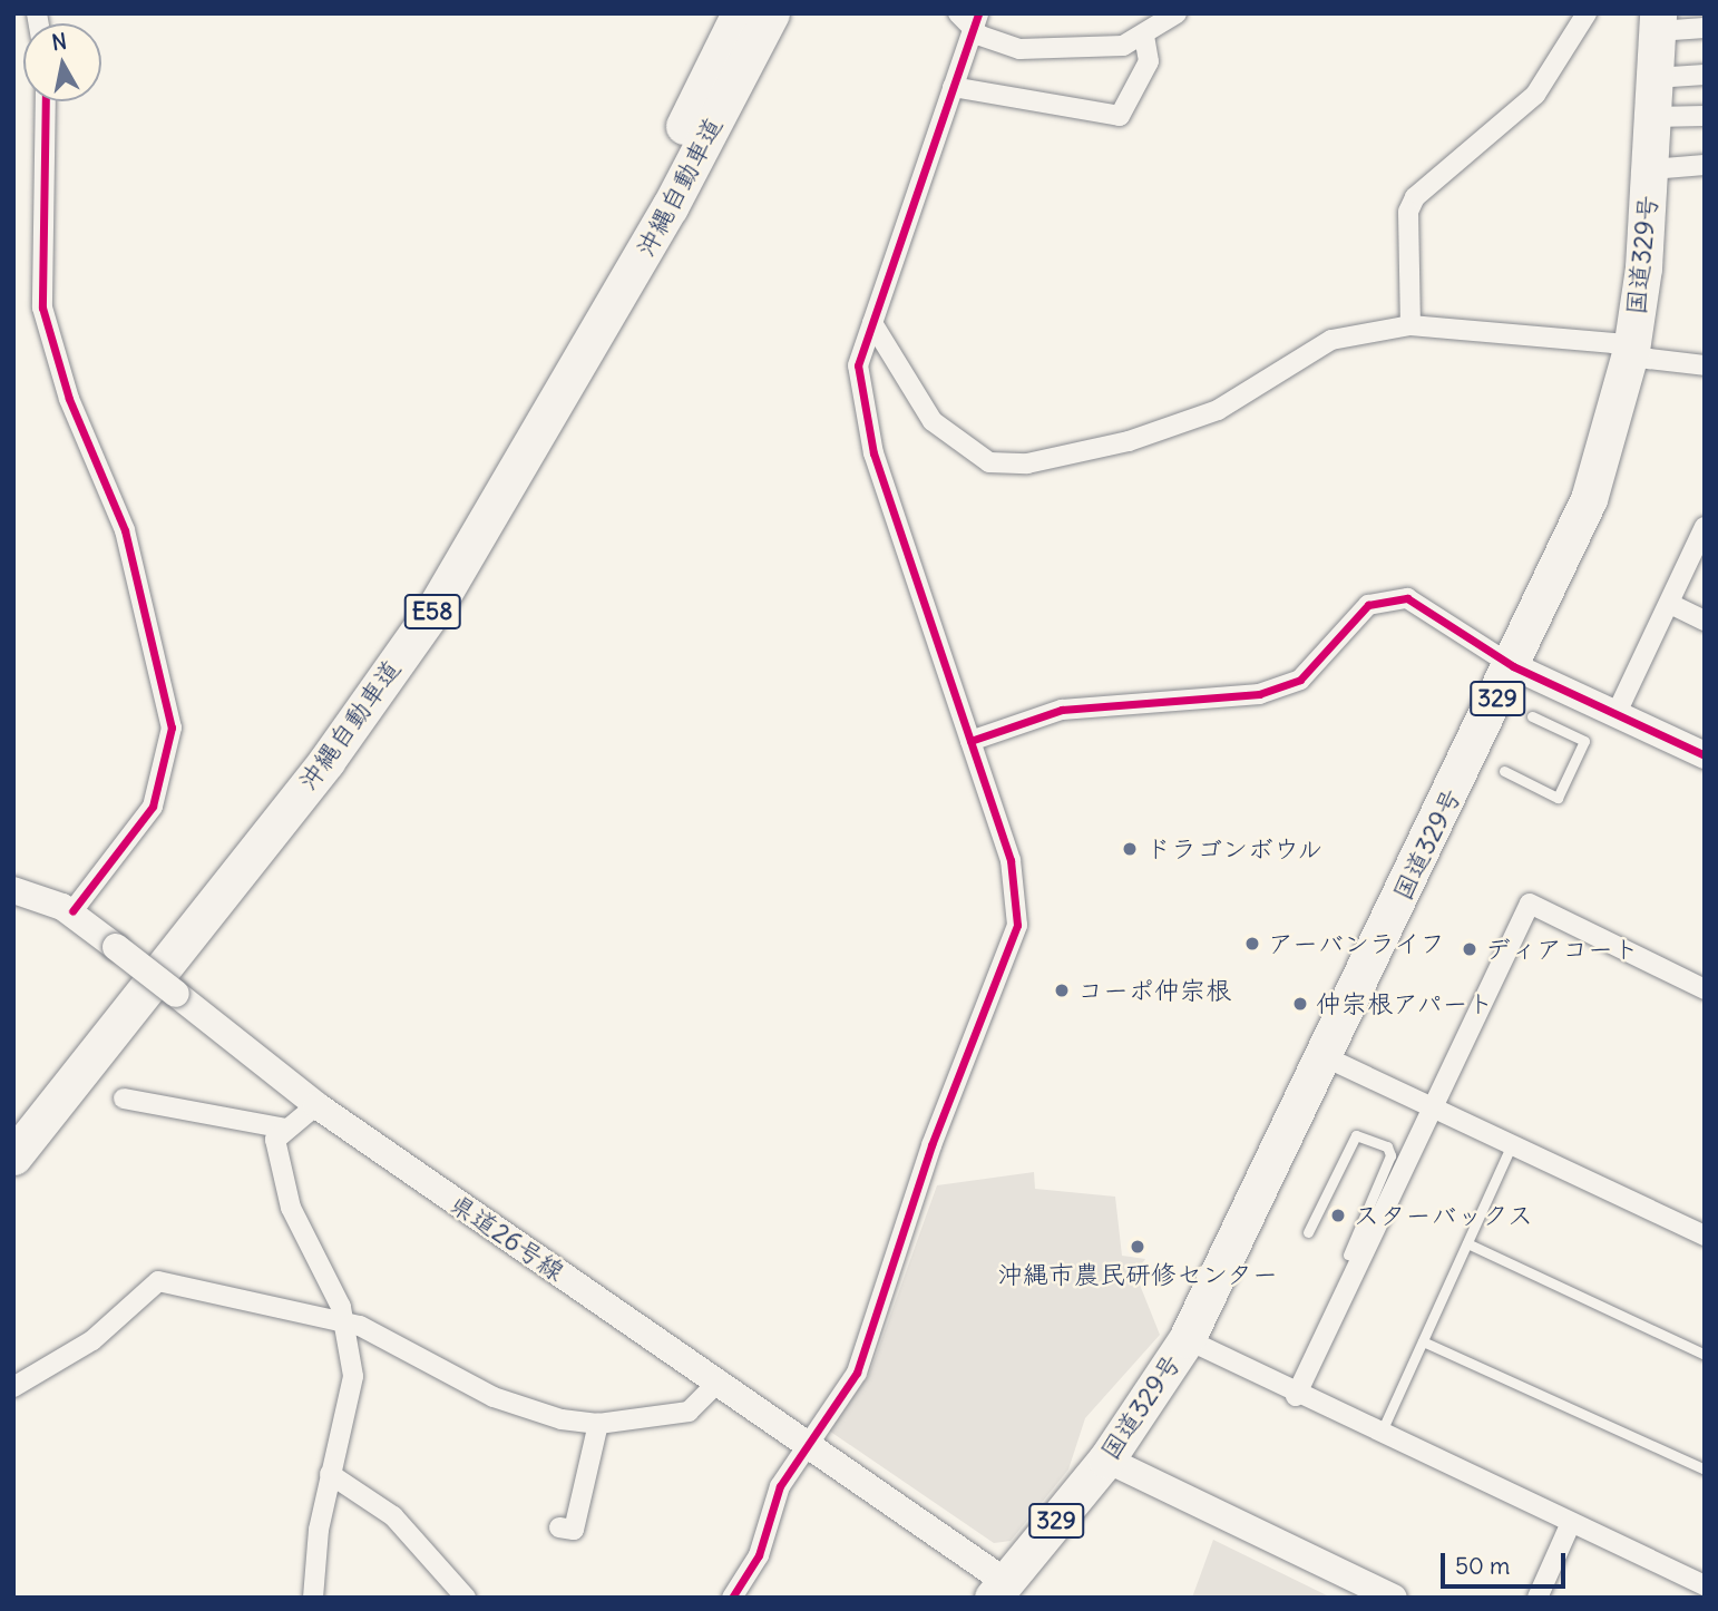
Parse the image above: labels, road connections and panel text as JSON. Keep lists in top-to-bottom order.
{
  "streets": {
    "highway": [
      "沖縄自動車道",
      "国道329号",
      "E58",
      "329"
    ],
    "main road": ["県道26号線"]
  },
  "crossings": [
    ["国道329号", "県道26号線"]
  ],
  "places": [
    "ドラゴンボウル",
    "アーバンライフ",
    "ディアコート",
    "コーポ仲宗根",
    "仲宗根アパート",
    "スターバックス",
    "沖縄市農民研修センター"
  ],
  "scale_bar": "50 m",
  "north": "top"
}
